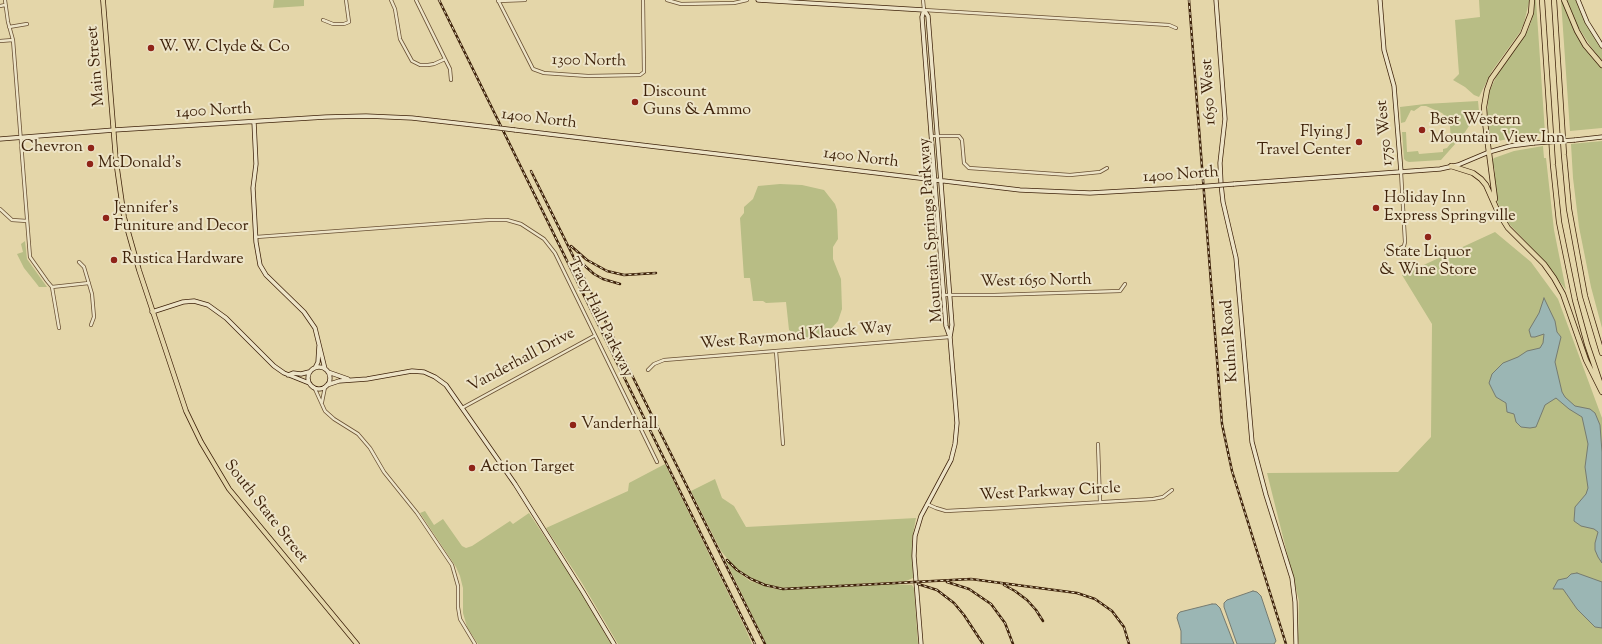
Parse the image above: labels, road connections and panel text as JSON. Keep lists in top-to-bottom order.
{
  "streets": {
    "main road": ["Main Street", "South State Street"],
    "street": [
      "1300 North",
      "1650 West",
      "1400 North",
      "1750 West",
      "Mountain Springs Parkway",
      "West 1650 North",
      "Tracy Hall Parkway",
      "West Raymond Klauck Way",
      "Kuhni Road",
      "Vanderhall Drive",
      "West Parkway Circle"
    ]
  },
  "crossings": [
    ["Main Street", "1400 North"],
    ["Main Street", "South State Street"],
    ["1650 West", "Kuhni Road"],
    ["1400 North", "1750 West"],
    ["1400 North", "Mountain Springs Parkway"],
    ["Mountain Springs Parkway", "West 1650 North"],
    ["Mountain Springs Parkway", "West Raymond Klauck Way"],
    ["Tracy Hall Parkway", "Vanderhall Drive"]
  ],
  "places": [
    "W. W. Clyde & Co",
    "Discount Guns & Ammo",
    "Best Western Mountain View Inn",
    "Flying J Travel Center",
    "Chevron",
    "McDonald's",
    "Holiday Inn Express Springville",
    "Jennifer's Funiture and Decor",
    "State Liquor & Wine Store",
    "Rustica Hardware",
    "Vanderhall",
    "Action Target"
  ]
}
